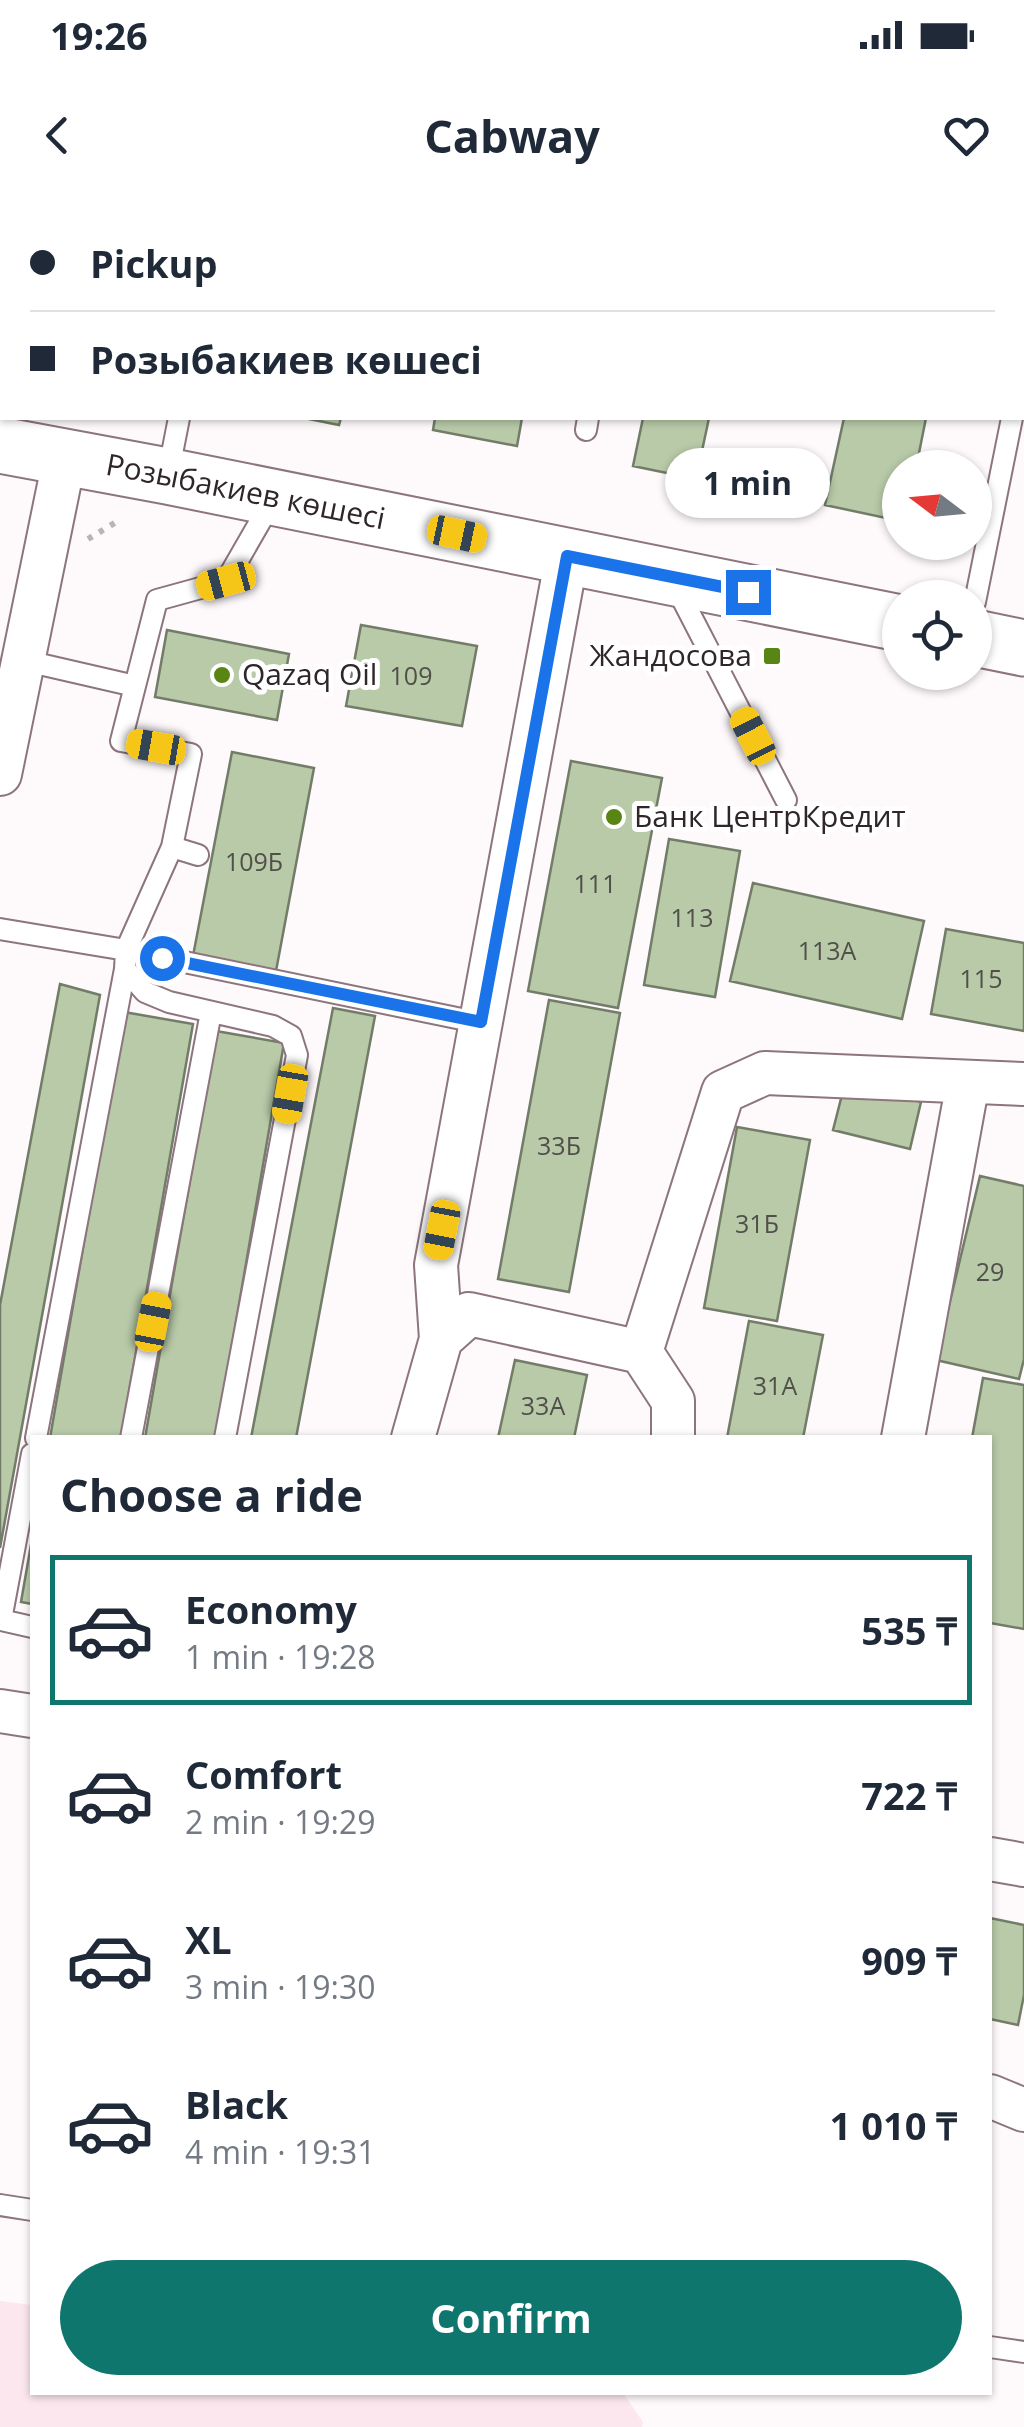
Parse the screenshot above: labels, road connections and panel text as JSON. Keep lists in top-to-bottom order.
{
  "streets": {
    "main road": ["Розыбакиев көшесі"]
  },
  "places": {
    "transit": ["Жандосова"],
    "other": ["Qazaq Oil", "Банк ЦентрКредит"]
  },
  "house_numbers": [
    "109",
    "109Б",
    "111",
    "113",
    "113А",
    "115",
    "33Б",
    "31Б",
    "29",
    "31А",
    "33А"
  ],
  "north": "left",
  "page": {
    "status": "19:26",
    "header": "Cabway",
    "banner": ["Pickup", "Розыбакиев көшесі"],
    "bubble": "1 min",
    "heading": "Choose a ride",
    "list": [
      {
        "name": "Economy",
        "note": "1 min · 19:28",
        "value": "535 ₸"
      },
      {
        "name": "Comfort",
        "note": "2 min · 19:29",
        "value": "722 ₸"
      },
      {
        "name": "XL",
        "note": "3 min · 19:30",
        "value": "909 ₸"
      },
      {
        "name": "Black",
        "note": "4 min · 19:31",
        "value": "1 010 ₸"
      }
    ],
    "buttons": "Confirm"
  }
}
